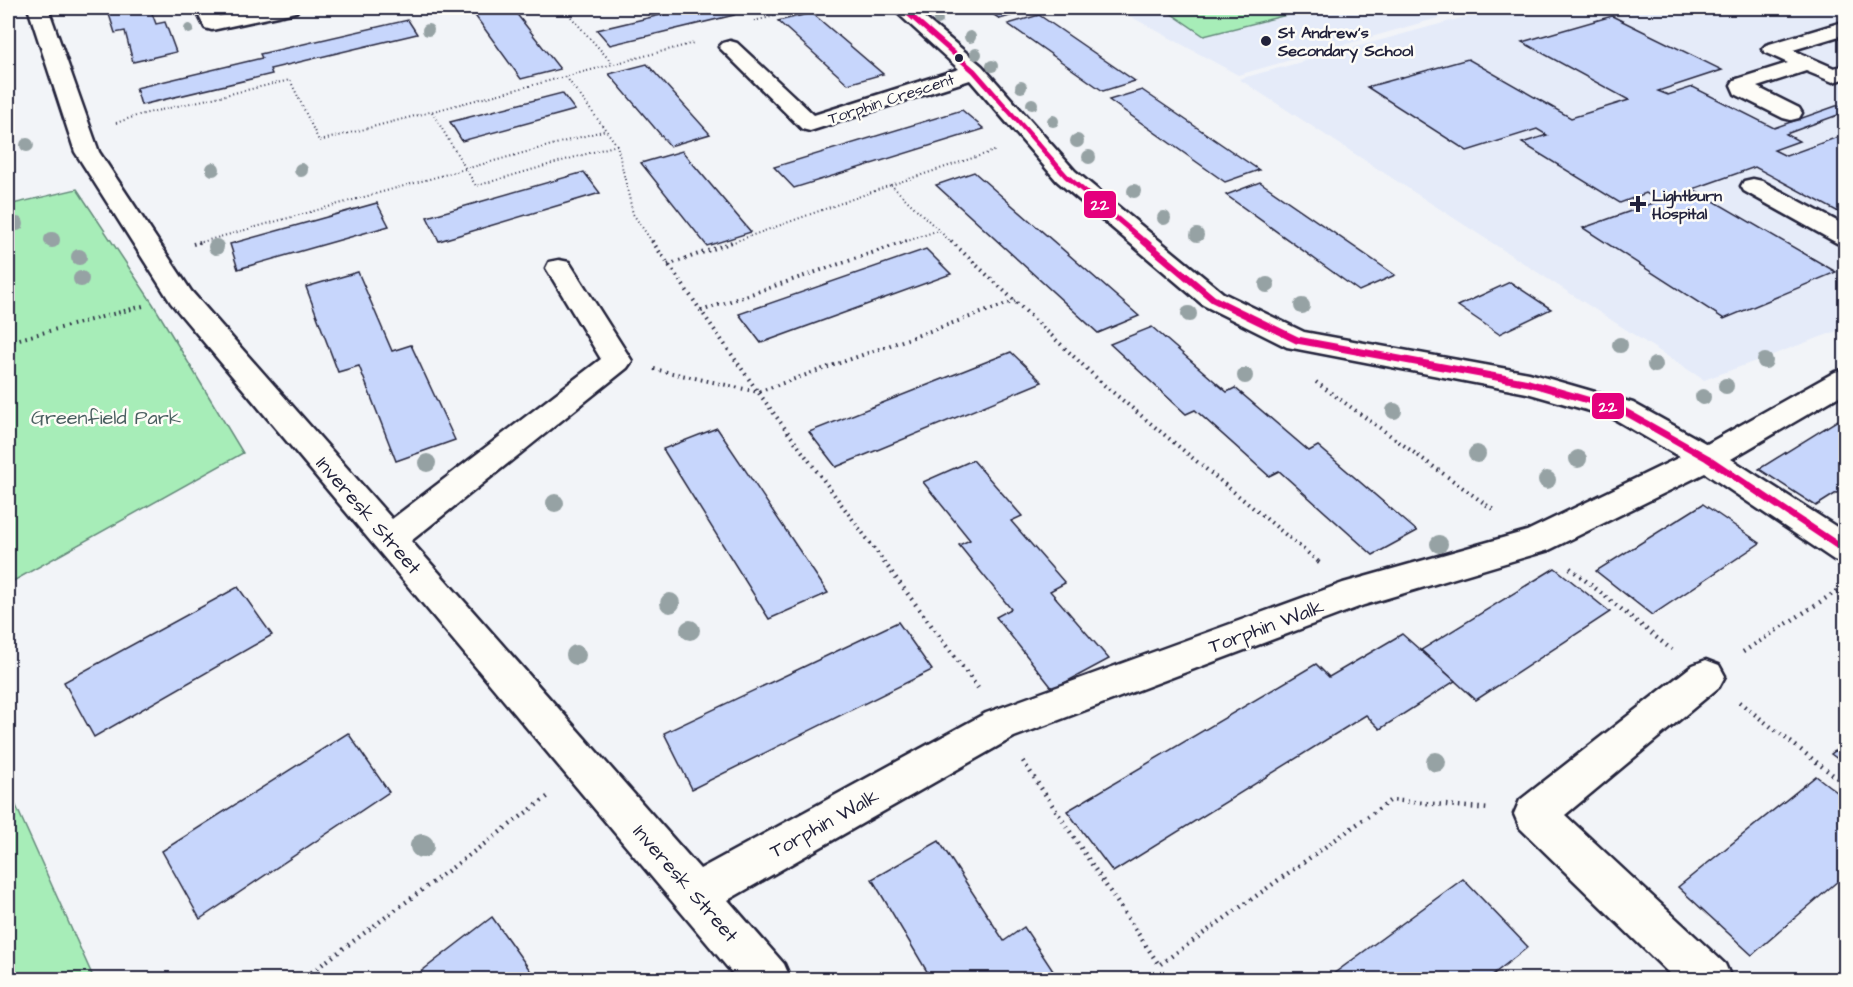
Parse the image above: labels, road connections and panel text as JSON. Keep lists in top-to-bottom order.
{
  "streets": {
    "street": ["Torphin Crescent", "Inveresk Street", "Torphin Walk"]
  },
  "crossings": [
    ["Torphin Crescent", "Torphin Walk"],
    ["Inveresk Street", "Torphin Walk"]
  ],
  "parks": ["Greenfield Park"],
  "places": {
    "other": ["St Andrew's Secondary School"],
    "health": ["Lightburn Hospital"]
  },
  "lines": ["transit line 22"]
}
